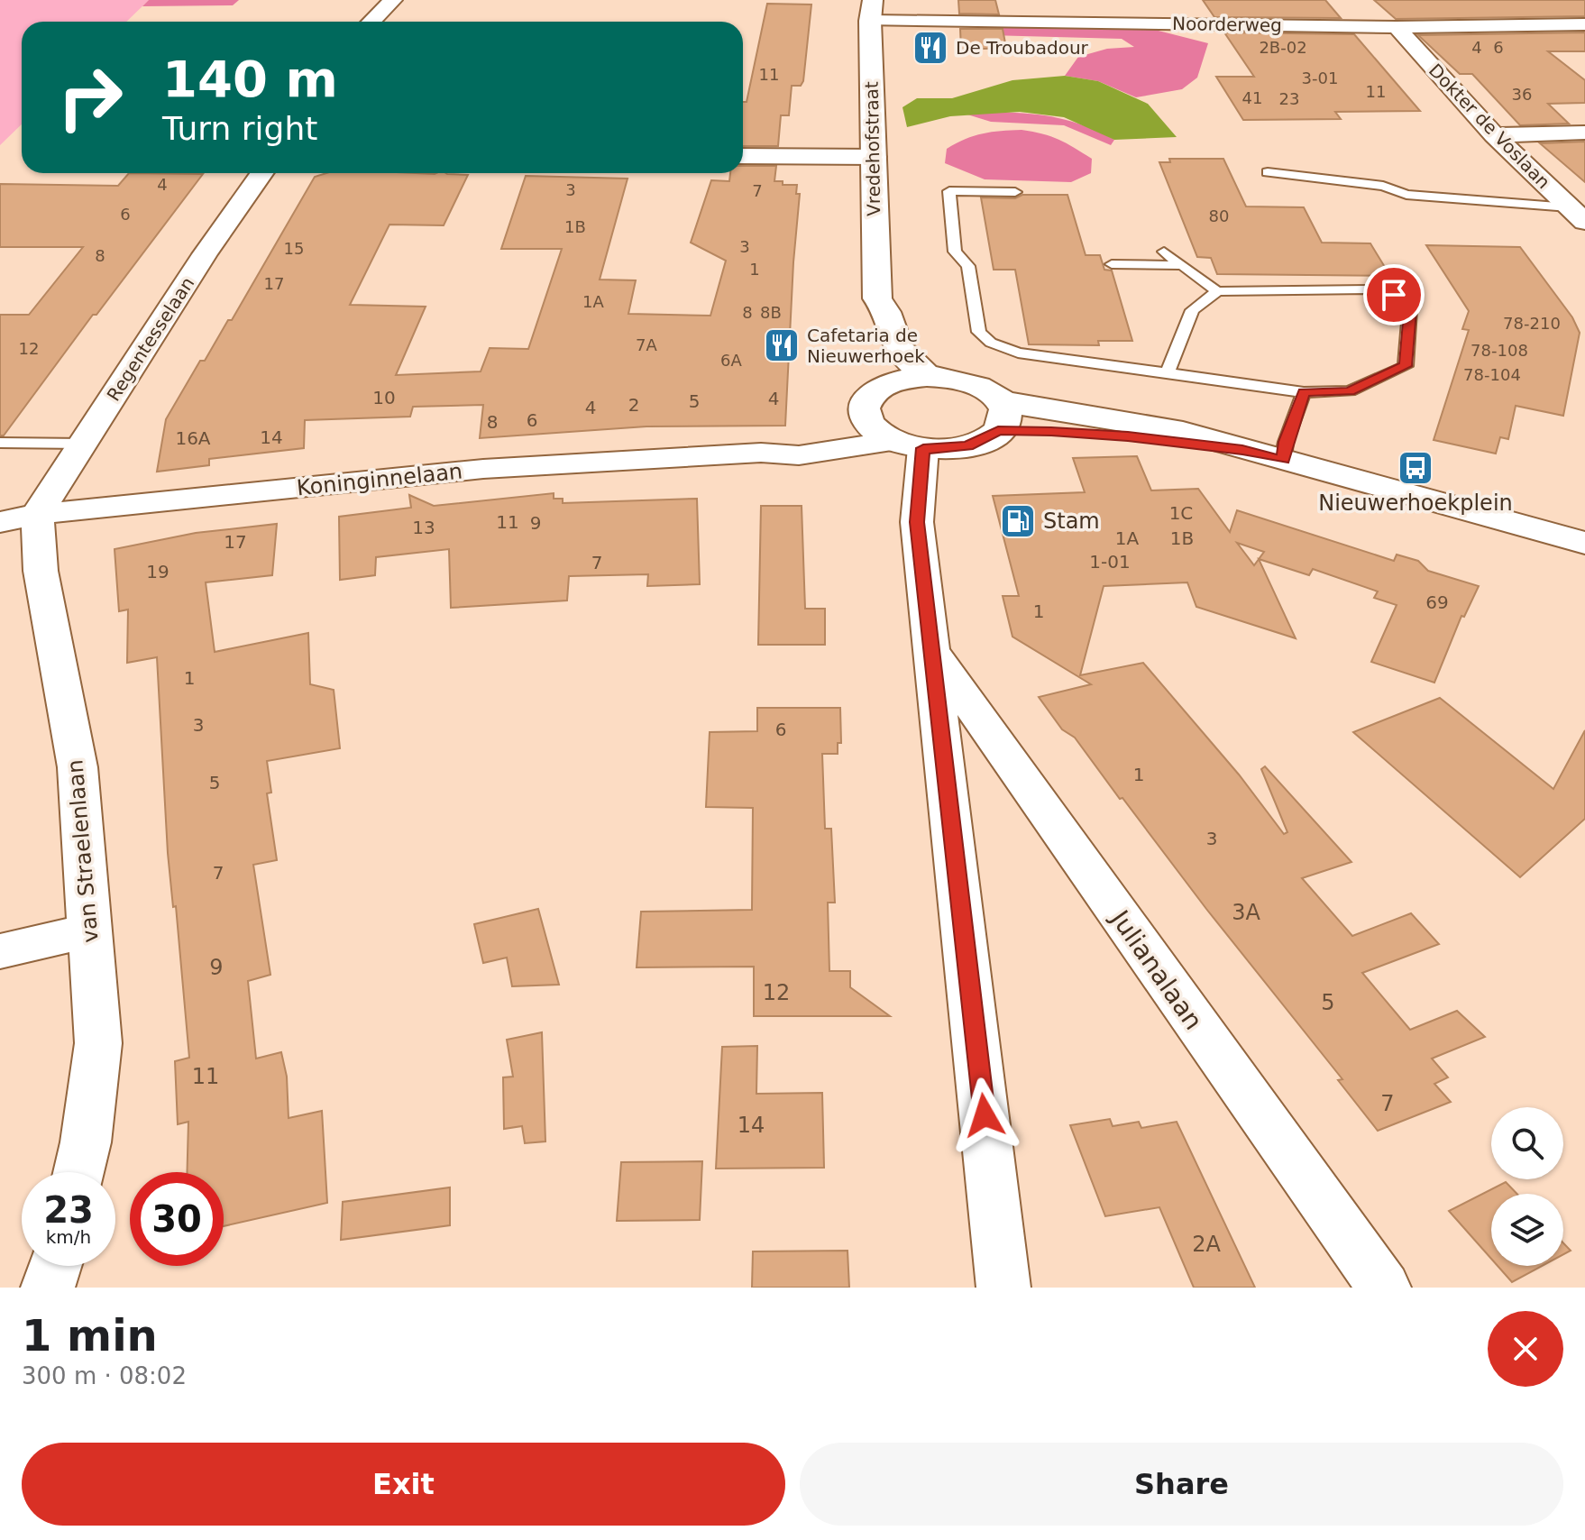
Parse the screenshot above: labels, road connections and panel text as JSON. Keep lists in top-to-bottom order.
{
  "streets": {
    "main road": ["Vredehofstraat"],
    "street": [
      "Noorderweg",
      "Dokter de Voslaan",
      "Regentesselaan",
      "Koninginnelaan",
      "van Straelenlaan",
      "Julianalaan"
    ]
  },
  "crossings": [
    ["Noorderweg", "Dokter de Voslaan"],
    ["Noorderweg", "Vredehofstraat"],
    ["Regentesselaan", "Koninginnelaan"],
    ["Regentesselaan", "van Straelenlaan"],
    ["Koninginnelaan", "van Straelenlaan"]
  ],
  "places": {
    "restaurant": ["De Troubadour", "Cafetaria de Nieuwerhoek"],
    "bus stop": ["Nieuwerhoekplein"],
    "fuel station": ["Stam"]
  },
  "house_numbers": [
    "2B-02",
    "4",
    "6",
    "11",
    "3-01",
    "11",
    "36",
    "41",
    "23",
    "4",
    "3",
    "7",
    "6",
    "80",
    "1B",
    "3",
    "15",
    "8",
    "1",
    "17",
    "1A",
    "8",
    "8B",
    "78-210",
    "7A",
    "12",
    "78-108",
    "6A",
    "78-104",
    "10",
    "4",
    "5",
    "2",
    "4",
    "6",
    "8",
    "14",
    "16A",
    "1C",
    "11",
    "9",
    "13",
    "1A",
    "1B",
    "17",
    "1-01",
    "7",
    "19",
    "69",
    "1",
    "1",
    "3",
    "6",
    "1",
    "5",
    "3",
    "7",
    "3A",
    "9",
    "12",
    "5",
    "11",
    "7",
    "14",
    "2A"
  ],
  "page": {
    "turn": ["140 m", "Turn right"],
    "speed": "23 km/h",
    "limit": "30",
    "heading": ["1 min", "300 m · 08:02"],
    "buttons": ["Exit", "Share"]
  }
}
